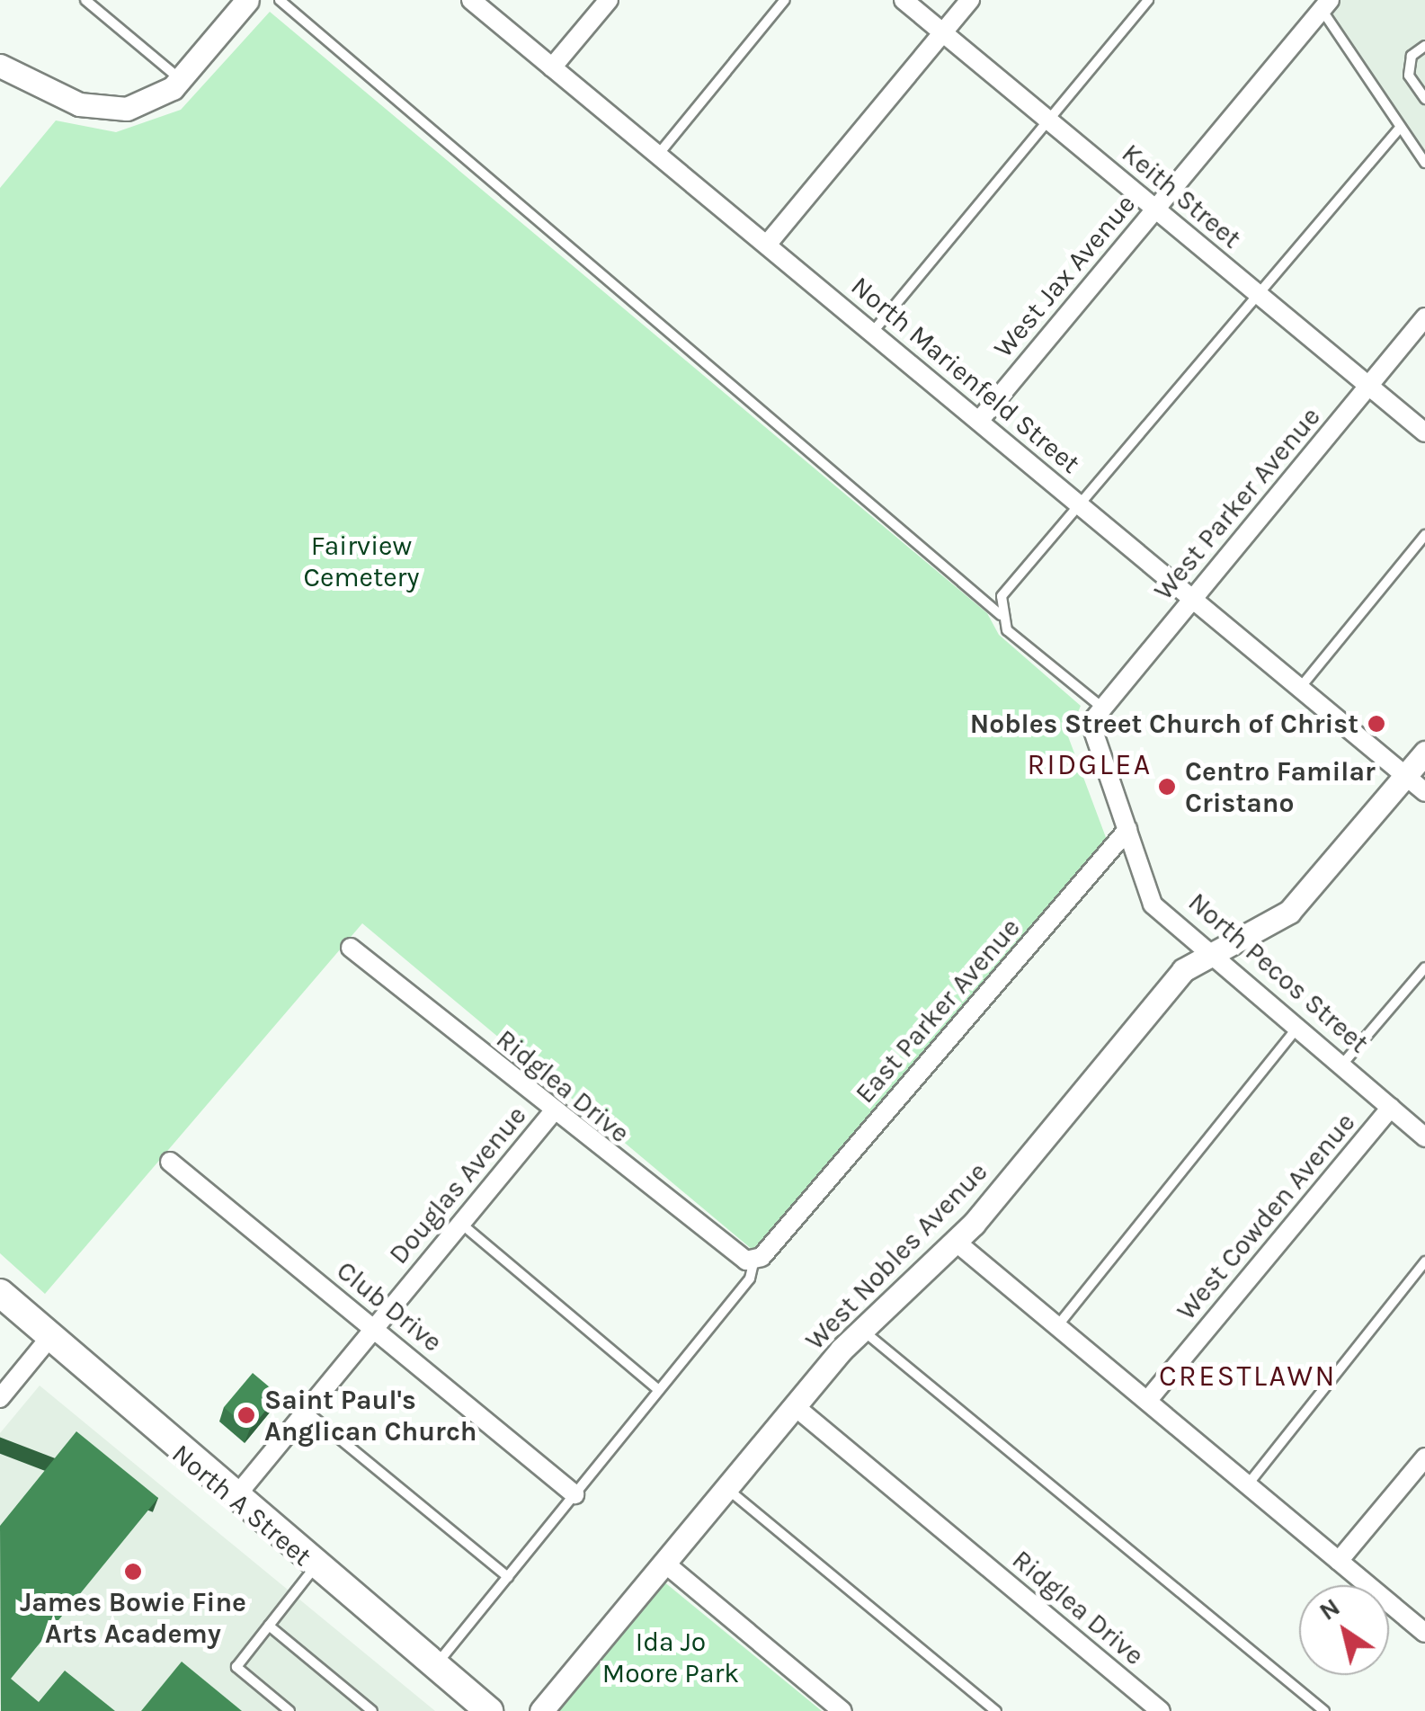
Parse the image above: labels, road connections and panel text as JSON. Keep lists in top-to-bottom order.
{
  "streets": {
    "main road": ["North A Street"],
    "street": [
      "Keith Street",
      "West Jax Avenue",
      "North Marienfeld Street",
      "West Parker Avenue",
      "North Pecos Street",
      "East Parker Avenue",
      "Ridglea Drive",
      "Douglas Avenue",
      "West Cowden Avenue",
      "West Nobles Avenue",
      "Club Drive"
    ]
  },
  "crossings": [
    ["Keith Street", "West Jax Avenue"],
    ["Keith Street", "West Parker Avenue"],
    ["West Jax Avenue", "North Marienfeld Street"],
    ["North Marienfeld Street", "West Parker Avenue"],
    ["North Marienfeld Street", "West Nobles Avenue"],
    ["North Pecos Street", "East Parker Avenue"],
    ["North Pecos Street", "West Cowden Avenue"],
    ["North Pecos Street", "West Nobles Avenue"],
    ["East Parker Avenue", "Ridglea Drive"],
    ["Ridglea Drive", "Douglas Avenue"],
    ["Ridglea Drive", "West Nobles Avenue"],
    ["Douglas Avenue", "Club Drive"],
    ["Douglas Avenue", "North A Street"]
  ],
  "districts": ["RIDGLEA", "CRESTLAWN"],
  "parks": ["Fairview Cemetery", "Ida Jo Moore Park"],
  "places": [
    "Nobles Street Church of Christ",
    "Centro Familar Cristano",
    "Saint Paul's Anglican Church",
    "James Bowie Fine Arts Academy"
  ],
  "north": "top left"
}
